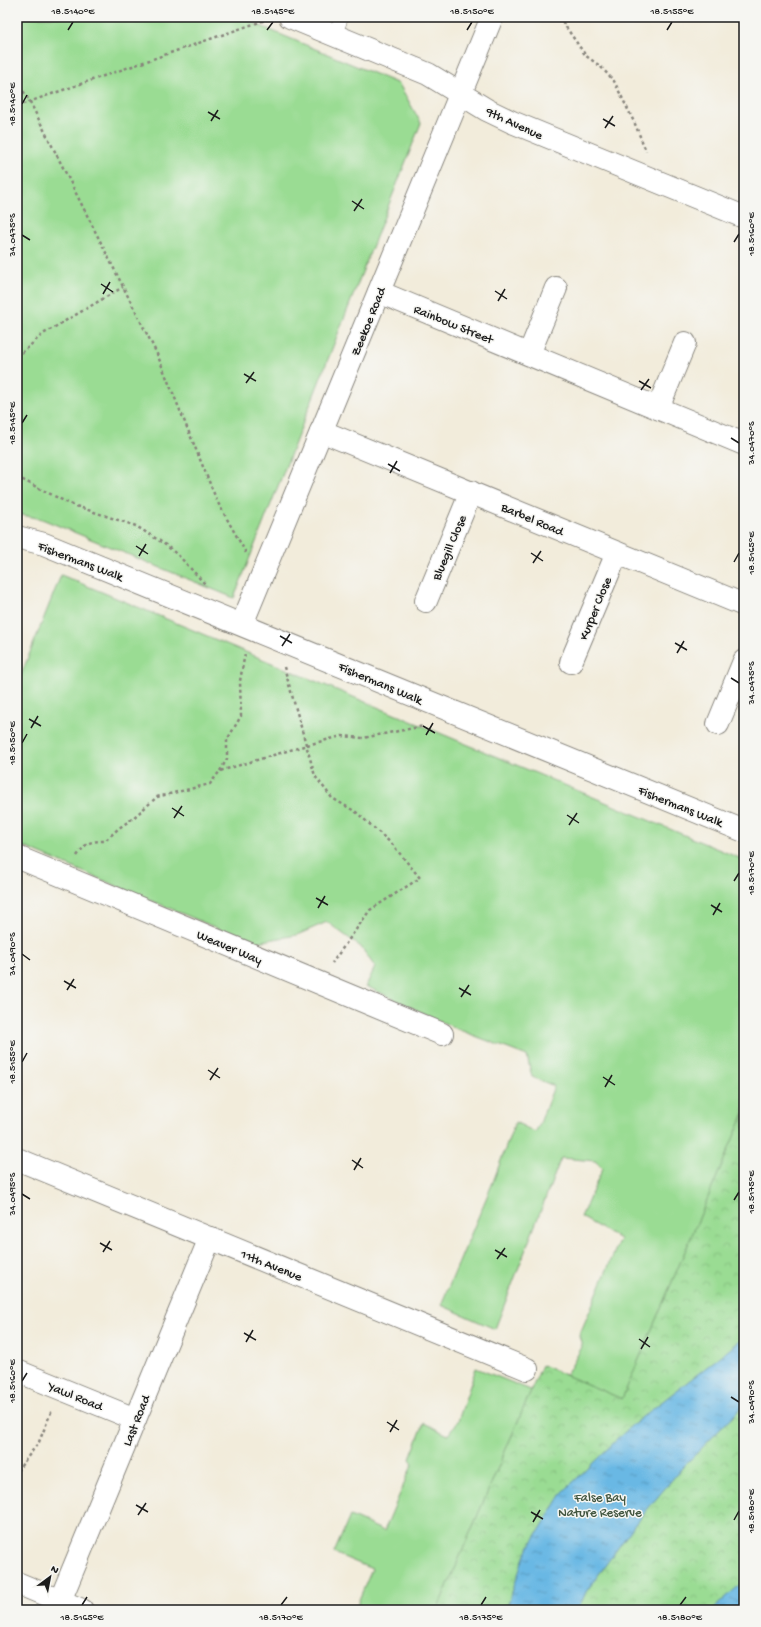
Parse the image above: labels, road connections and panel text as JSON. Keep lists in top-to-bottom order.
{
  "streets": {
    "street": [
      "9th Avenue",
      "Zeekoe Road",
      "Rainbow Street",
      "Barbel Road",
      "Bluegill Close",
      "Fishermans Walk",
      "Kurper Close",
      "Weaver Way",
      "11th Avenue",
      "Yawl Road",
      "Last Road"
    ]
  },
  "crossings": [
    ["9th Avenue", "Zeekoe Road"],
    ["Zeekoe Road", "Rainbow Street"],
    ["Zeekoe Road", "Barbel Road"],
    ["Zeekoe Road", "Fishermans Walk"],
    ["Barbel Road", "Bluegill Close"],
    ["Barbel Road", "Kurper Close"],
    ["11th Avenue", "Last Road"],
    ["Yawl Road", "Last Road"]
  ],
  "parks": ["False Bay Nature Reserve"],
  "north": "top right",
  "coordinates": [
    "18.5140°E",
    "18.5145°E",
    "18.5150°E",
    "18.5155°E",
    "18.5160°E",
    "34.0475°S",
    "34.0470°S",
    "18.5165°E",
    "18.5170°E",
    "34.0490°S",
    "18.5175°E",
    "34.0495°S",
    "18.5180°E"
  ]
}
